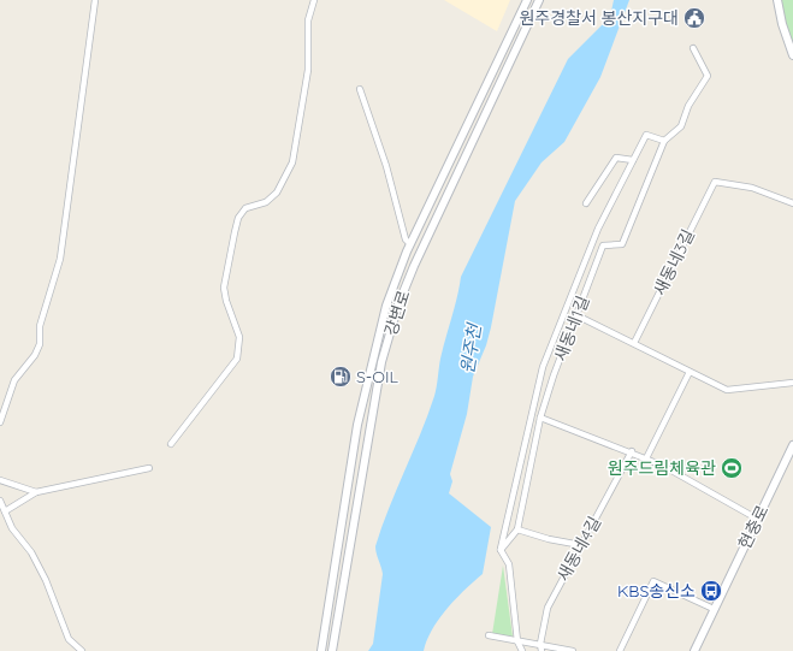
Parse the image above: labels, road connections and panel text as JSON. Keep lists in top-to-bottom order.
{
  "streets": {
    "street": [
      "새동네3길",
      "강변로",
      "새동네1길",
      "현충로",
      "새동네4길"
    ]
  },
  "water": ["원주천"],
  "places": {
    "public building": ["원주경찰서 봉산지구대"],
    "fuel station": ["S-OIL"],
    "sports": ["원주드림체육관"],
    "bus stop": ["KBS송신소"]
  }
}
